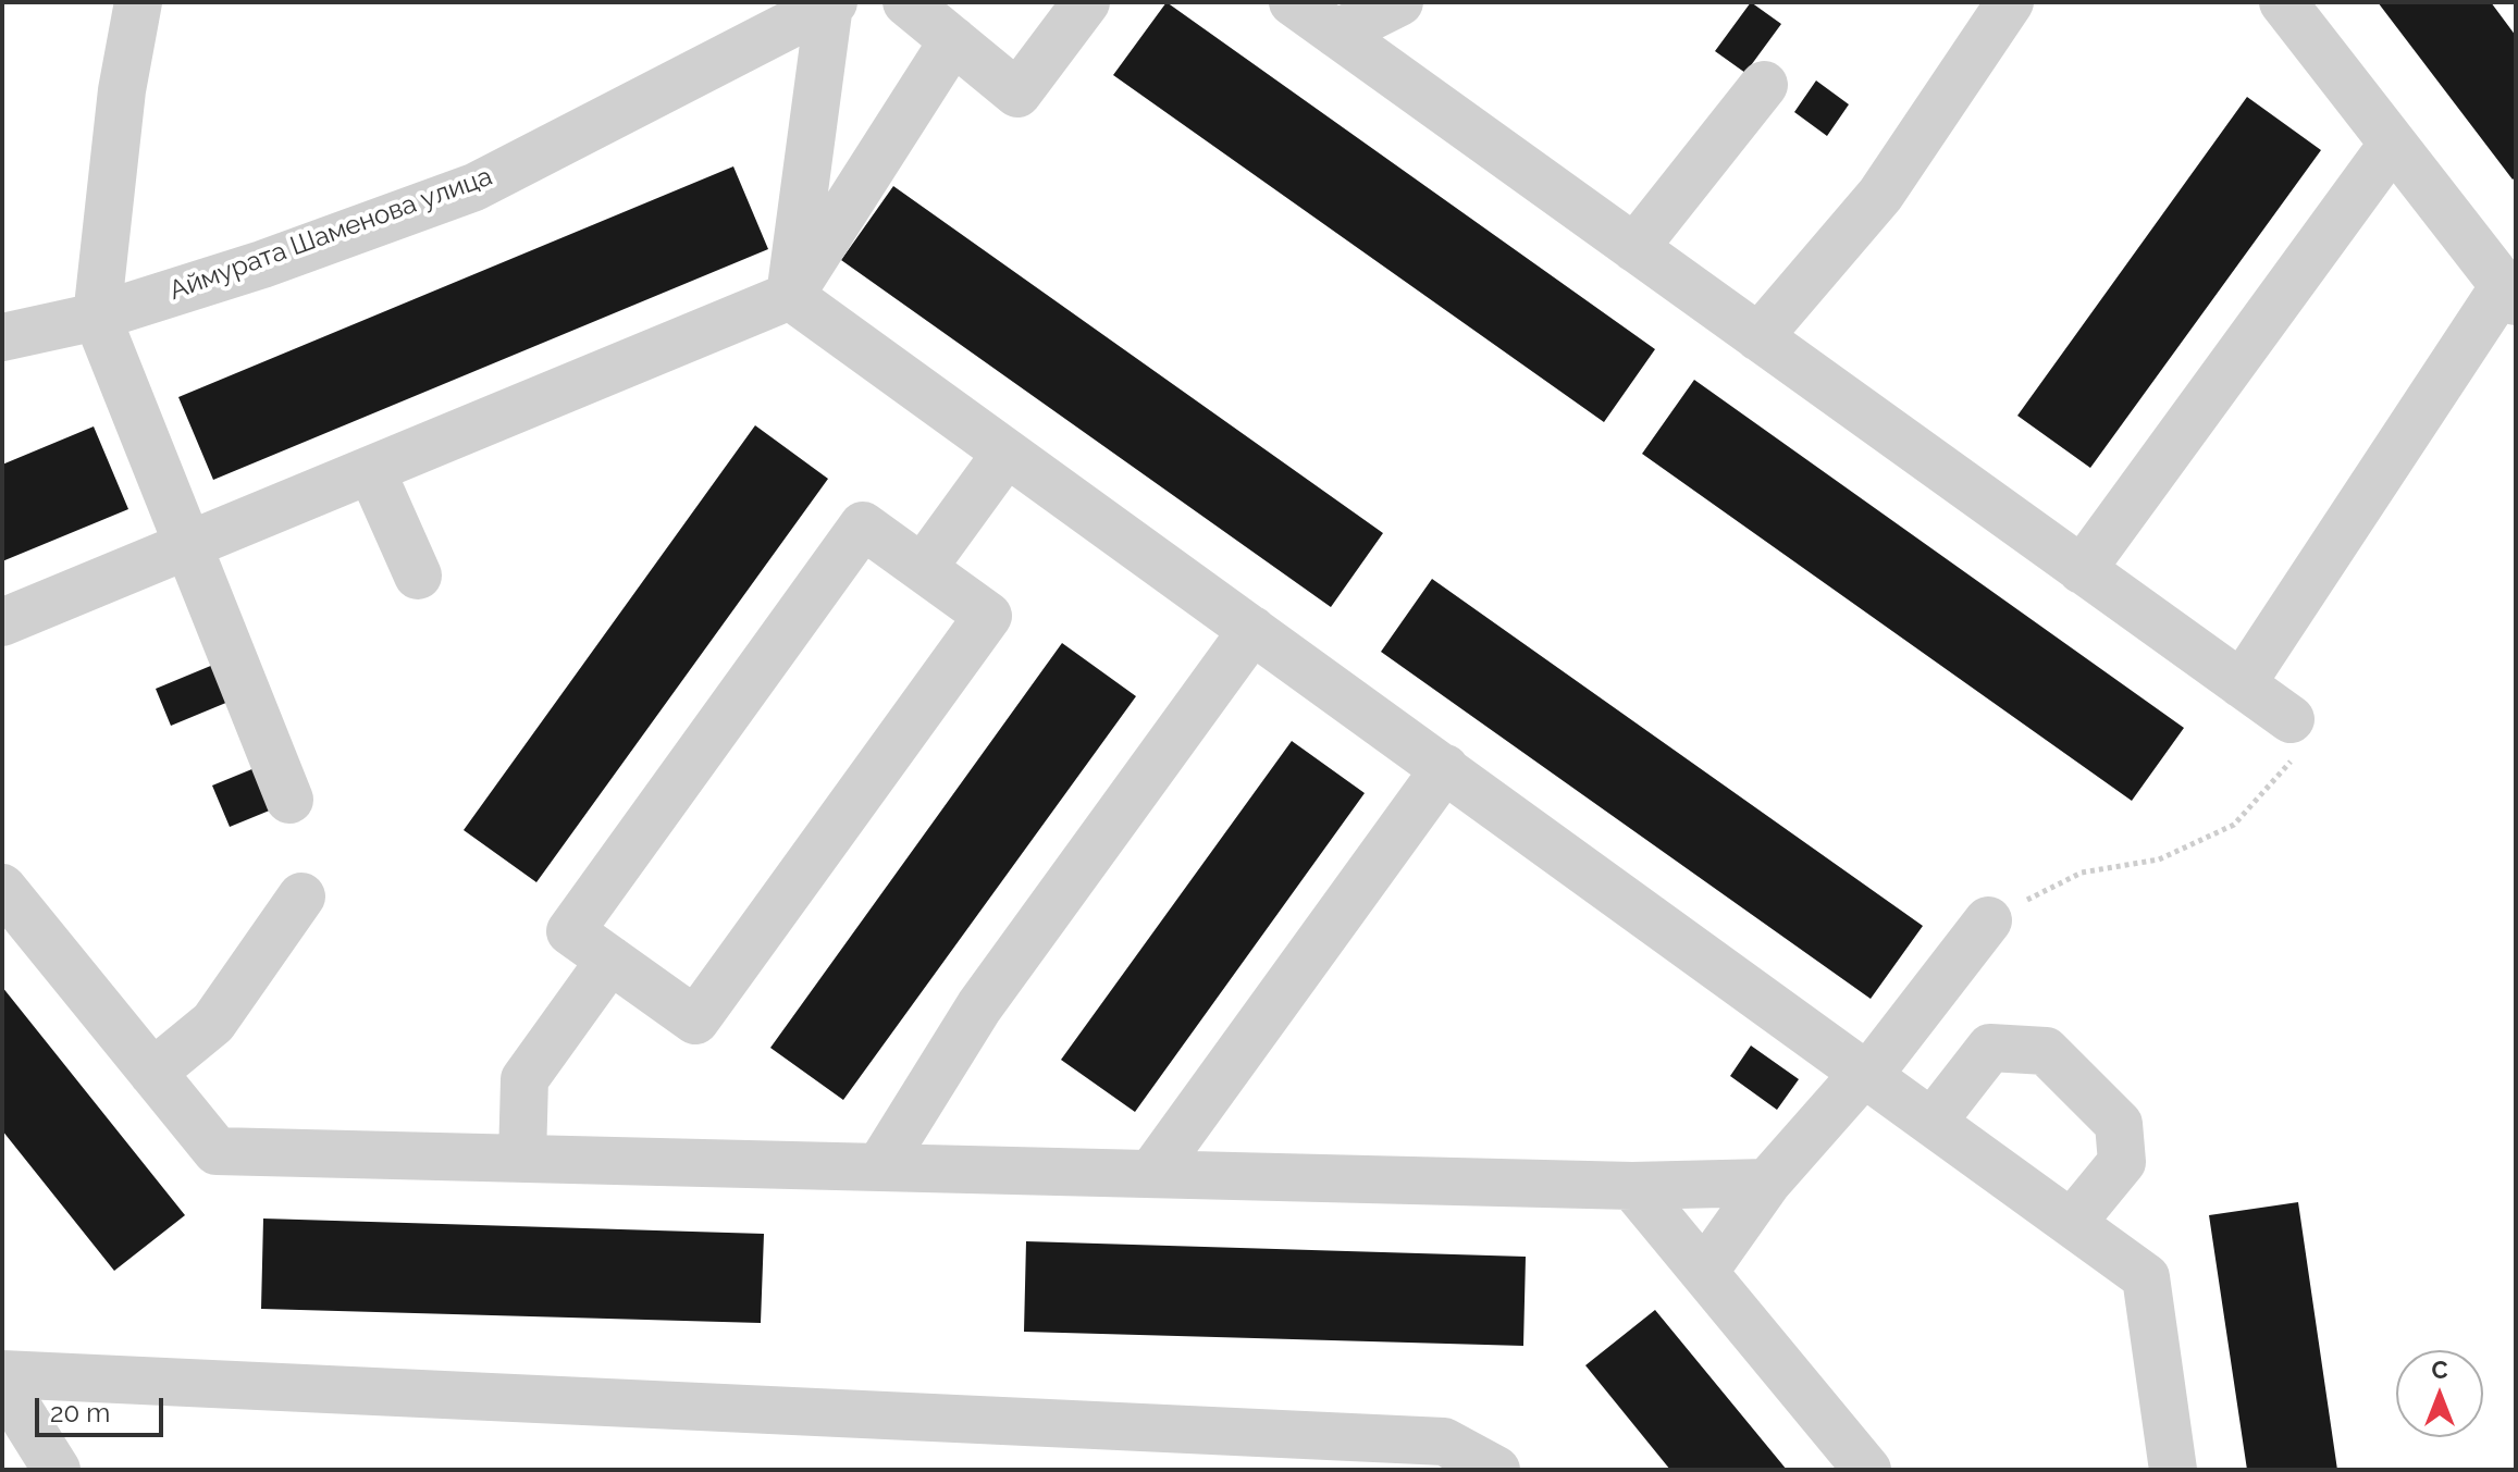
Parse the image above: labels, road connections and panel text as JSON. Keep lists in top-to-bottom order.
{
  "streets": {
    "street": ["Аймурата Шаменова улица"]
  },
  "scale_bar": "20 m",
  "north": "top"
}
